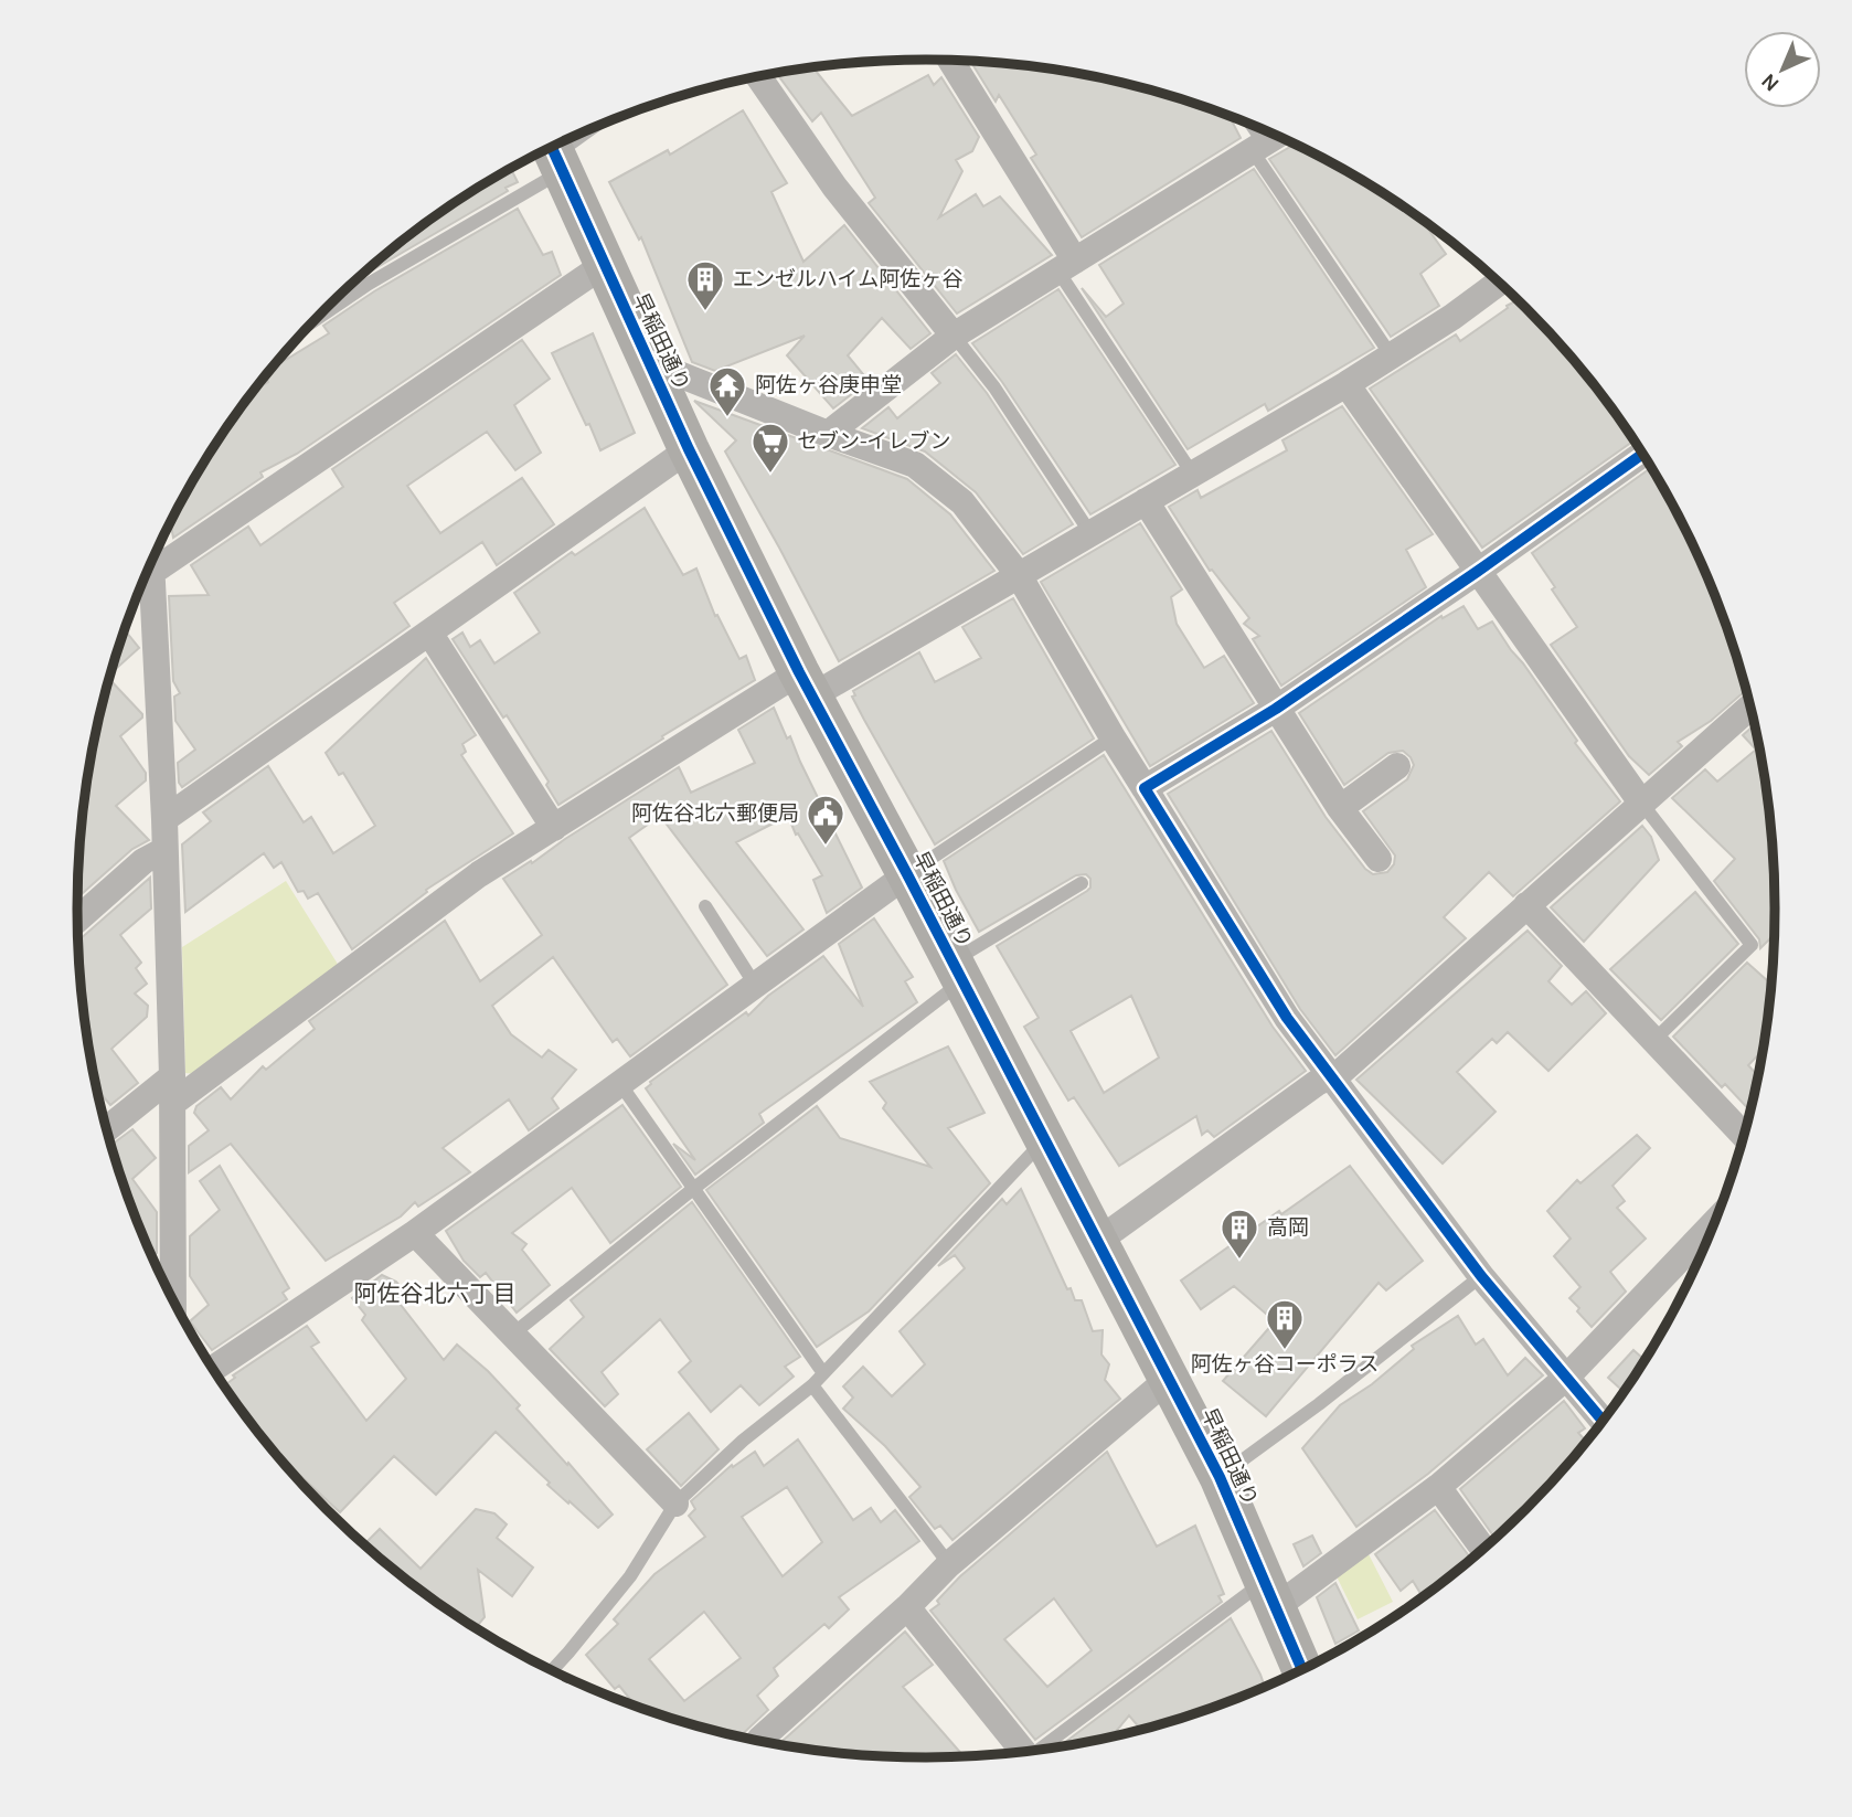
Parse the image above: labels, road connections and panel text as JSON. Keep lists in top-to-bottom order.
{
  "streets": {
    "main road": ["早稲田通り"]
  },
  "districts": ["阿佐谷北六丁目"],
  "places": {
    "building": ["エンゼルハイム阿佐ヶ谷", "高岡", "阿佐ヶ谷コーポラス"],
    "temple": ["阿佐ヶ谷庚申堂"],
    "supermarket": ["セブン-イレブン"],
    "public building": ["阿佐谷北六郵便局"]
  },
  "north": "bottom left"
}
